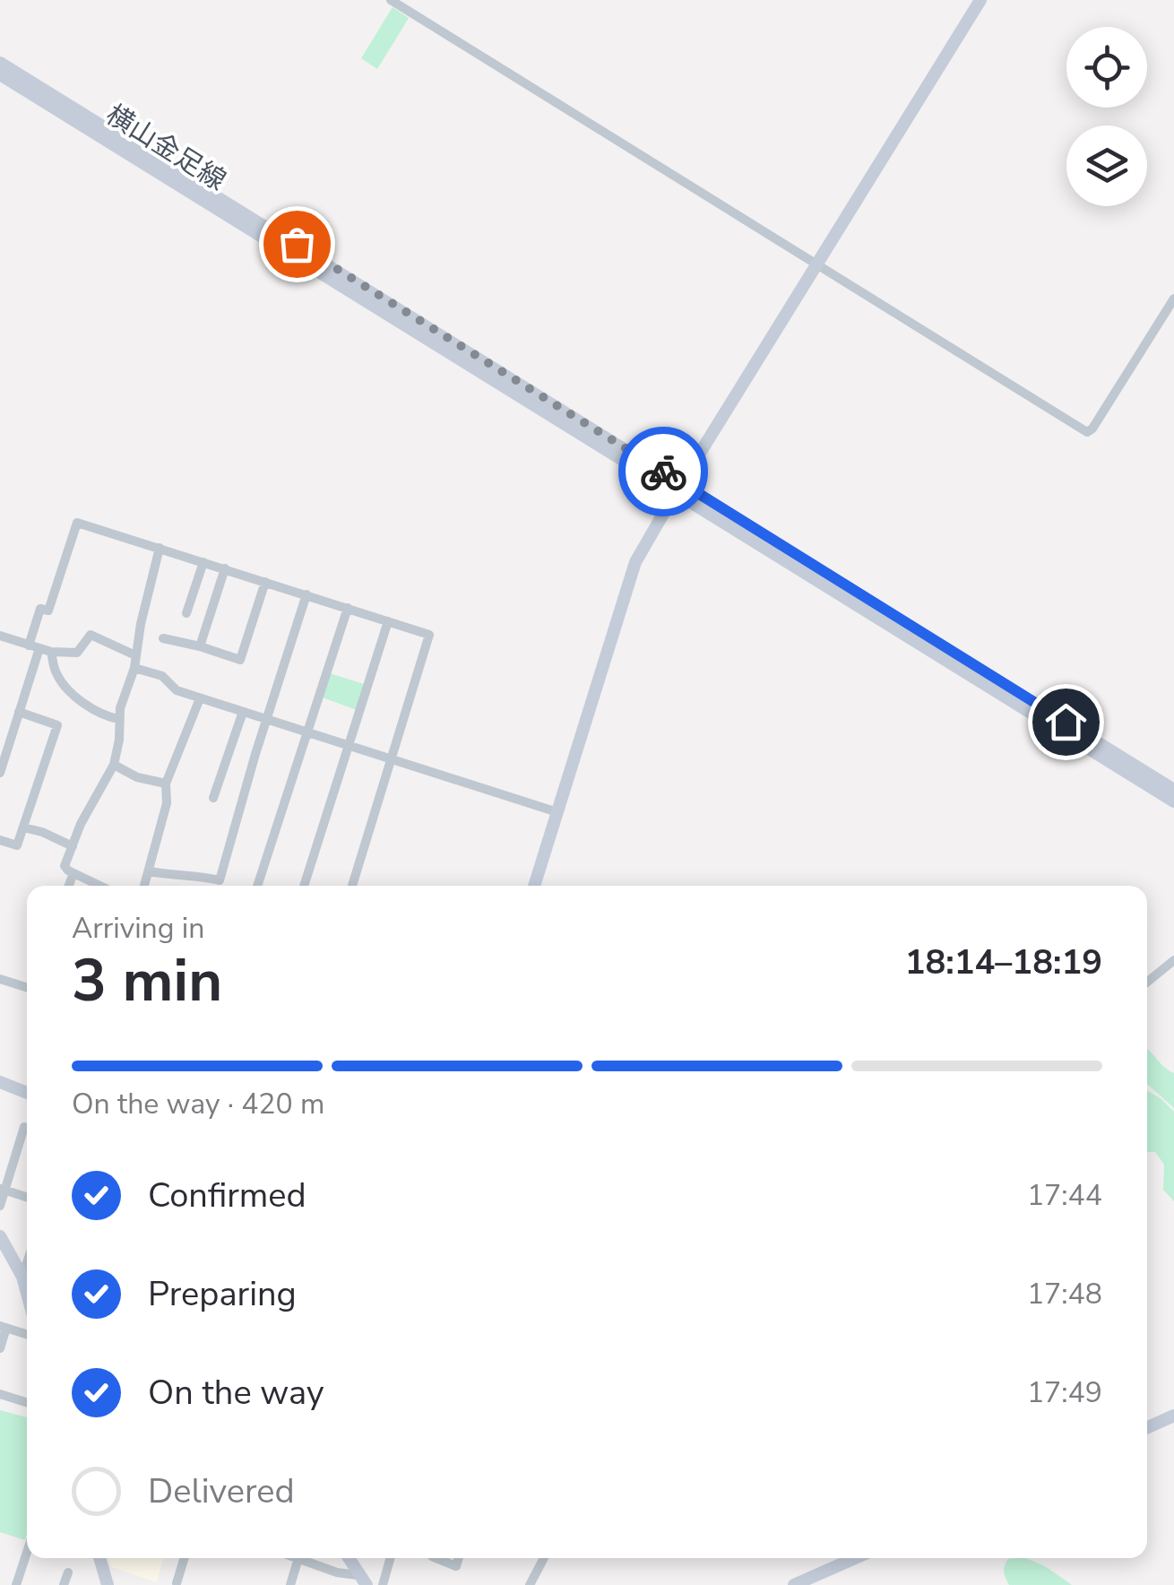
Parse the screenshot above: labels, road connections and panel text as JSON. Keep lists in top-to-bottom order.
{
  "streets": {
    "street": ["横山金足線"]
  },
  "page": {
    "heading": ["3 min", "Arriving in", "18:14–18:19"],
    "bar": "On the way · 420 m",
    "list": [
      ["Confirmed", "17:44"],
      ["Preparing", "17:48"],
      ["On the way", "17:49"],
      "Delivered"
    ]
  }
}
